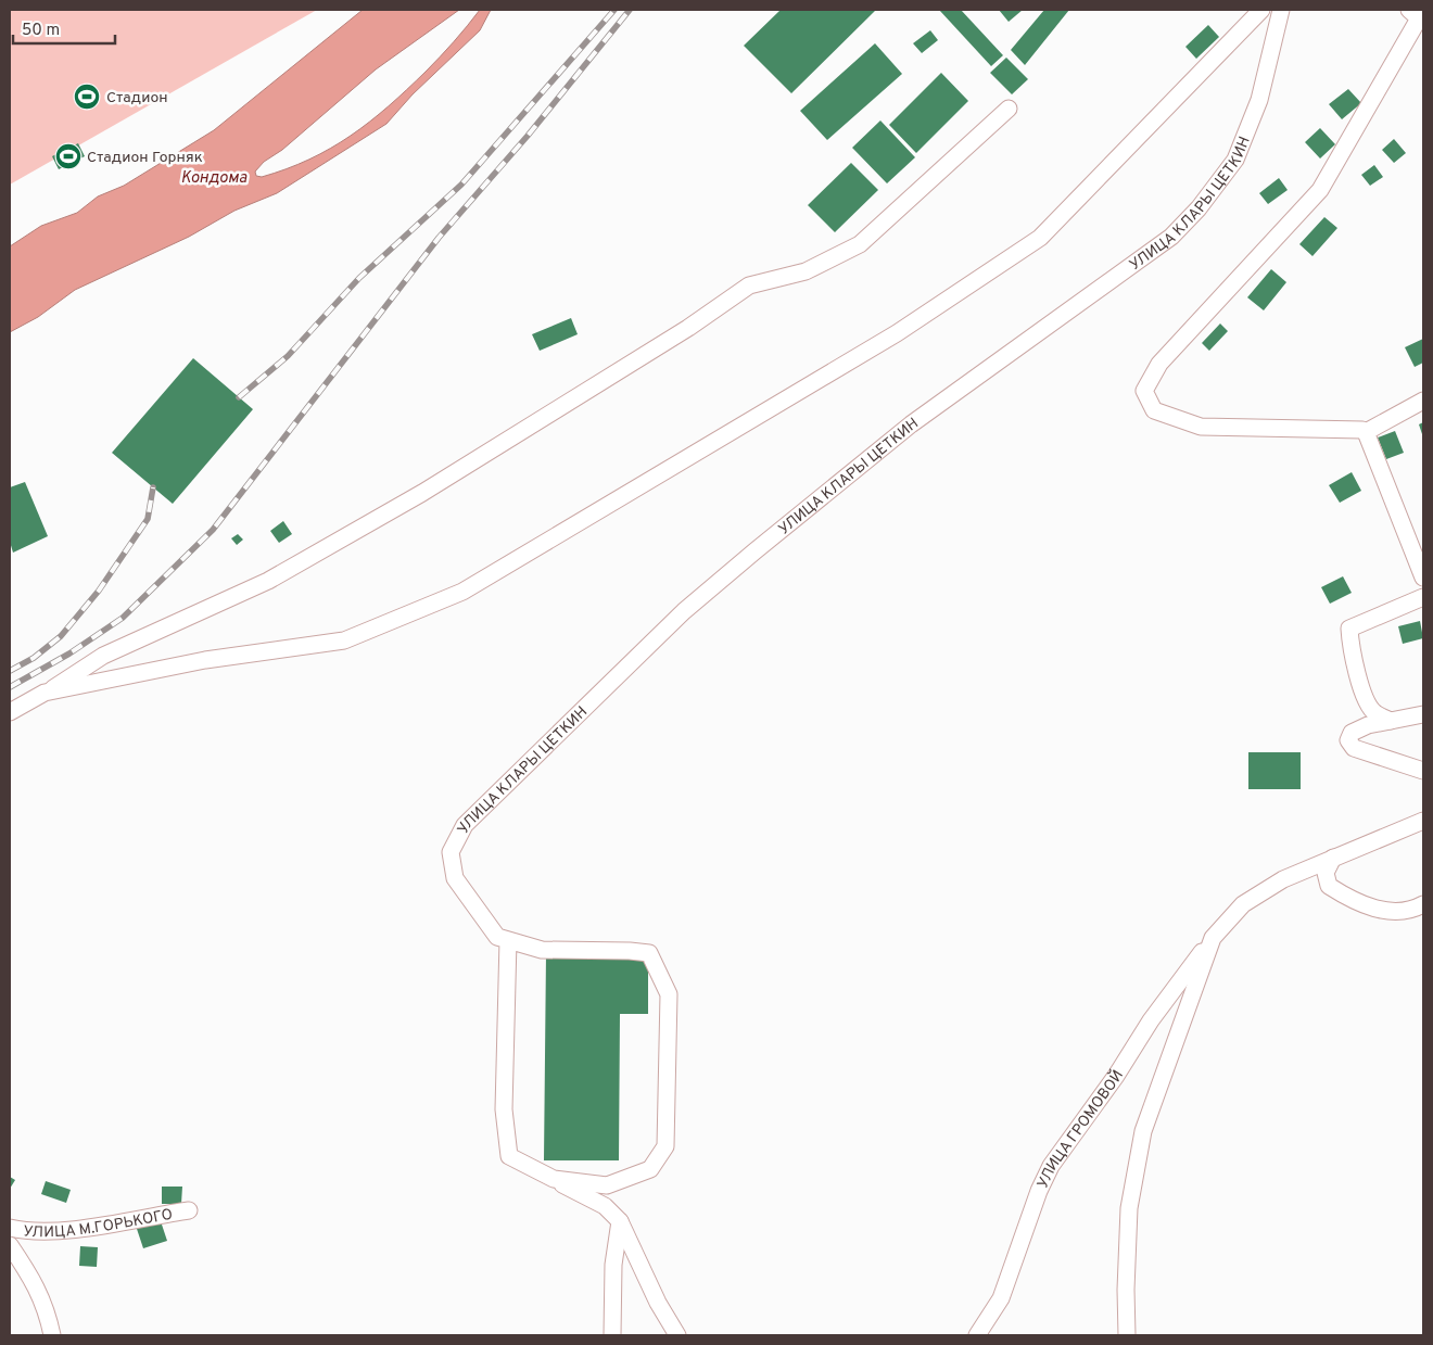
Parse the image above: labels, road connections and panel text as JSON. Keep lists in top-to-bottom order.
{
  "streets": {
    "street": ["УЛИЦА КЛАРЫ ЦЕТКИН", "УЛИЦА ГРОМОВОЙ", "УЛИЦА М.ГОРЬКОГО"]
  },
  "water": ["Кондома"],
  "places": {
    "sports": ["Стадион", "Стадион Горняк"]
  },
  "scale_bar": "50 m"
}
